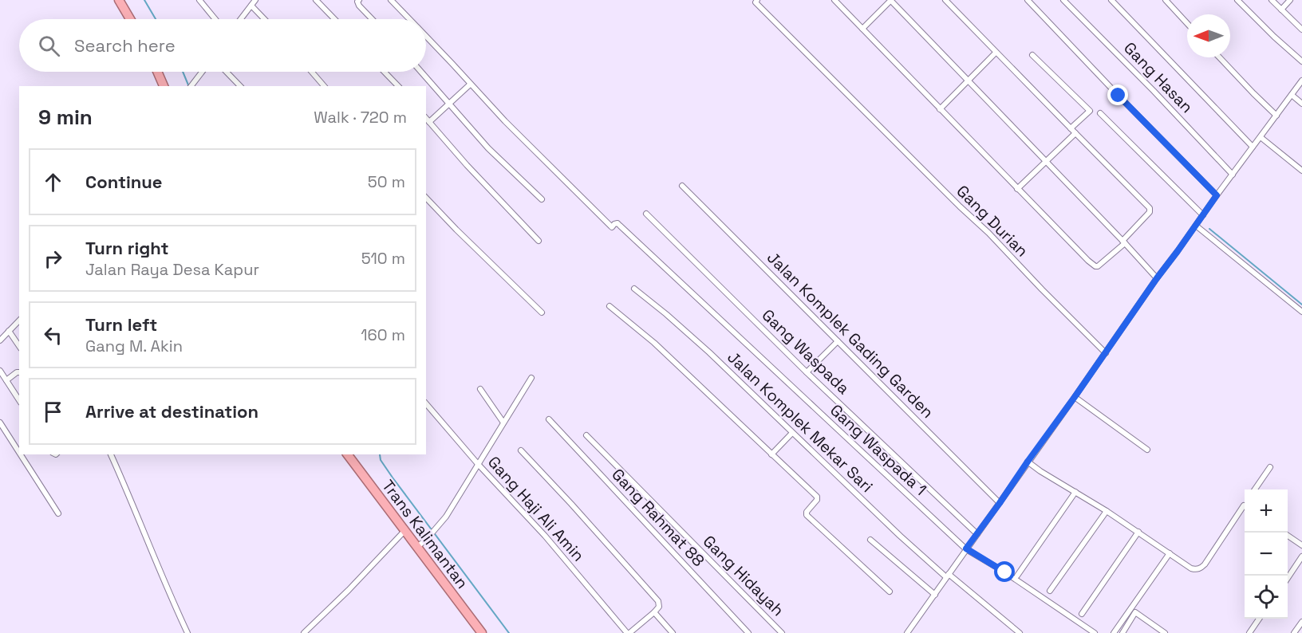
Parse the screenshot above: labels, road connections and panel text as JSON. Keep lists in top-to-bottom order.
{
  "streets": {
    "highway": ["Trans Kalimantan"],
    "street": [
      "Gang Hasan",
      "Gang Durian",
      "Jalan Komplek Gading Garden",
      "Gang Waspada",
      "Jalan Komplek Mekar Sari",
      "Gang Waspada 1",
      "Gang Haji Ali Amin",
      "Gang Rahmat 88",
      "Gang Hidayah"
    ]
  },
  "north": "left",
  "page": {
    "search": "Search here",
    "heading": ["9 min", "Walk · 720 m"],
    "list": [
      ["Continue", "50 m"],
      ["Turn right", "Jalan Raya Desa Kapur", "510 m"],
      ["Turn left", "Gang M. Akin", "160 m"],
      "Arrive at destination"
    ],
    "map_buttons": ["+", "−"]
  }
}
